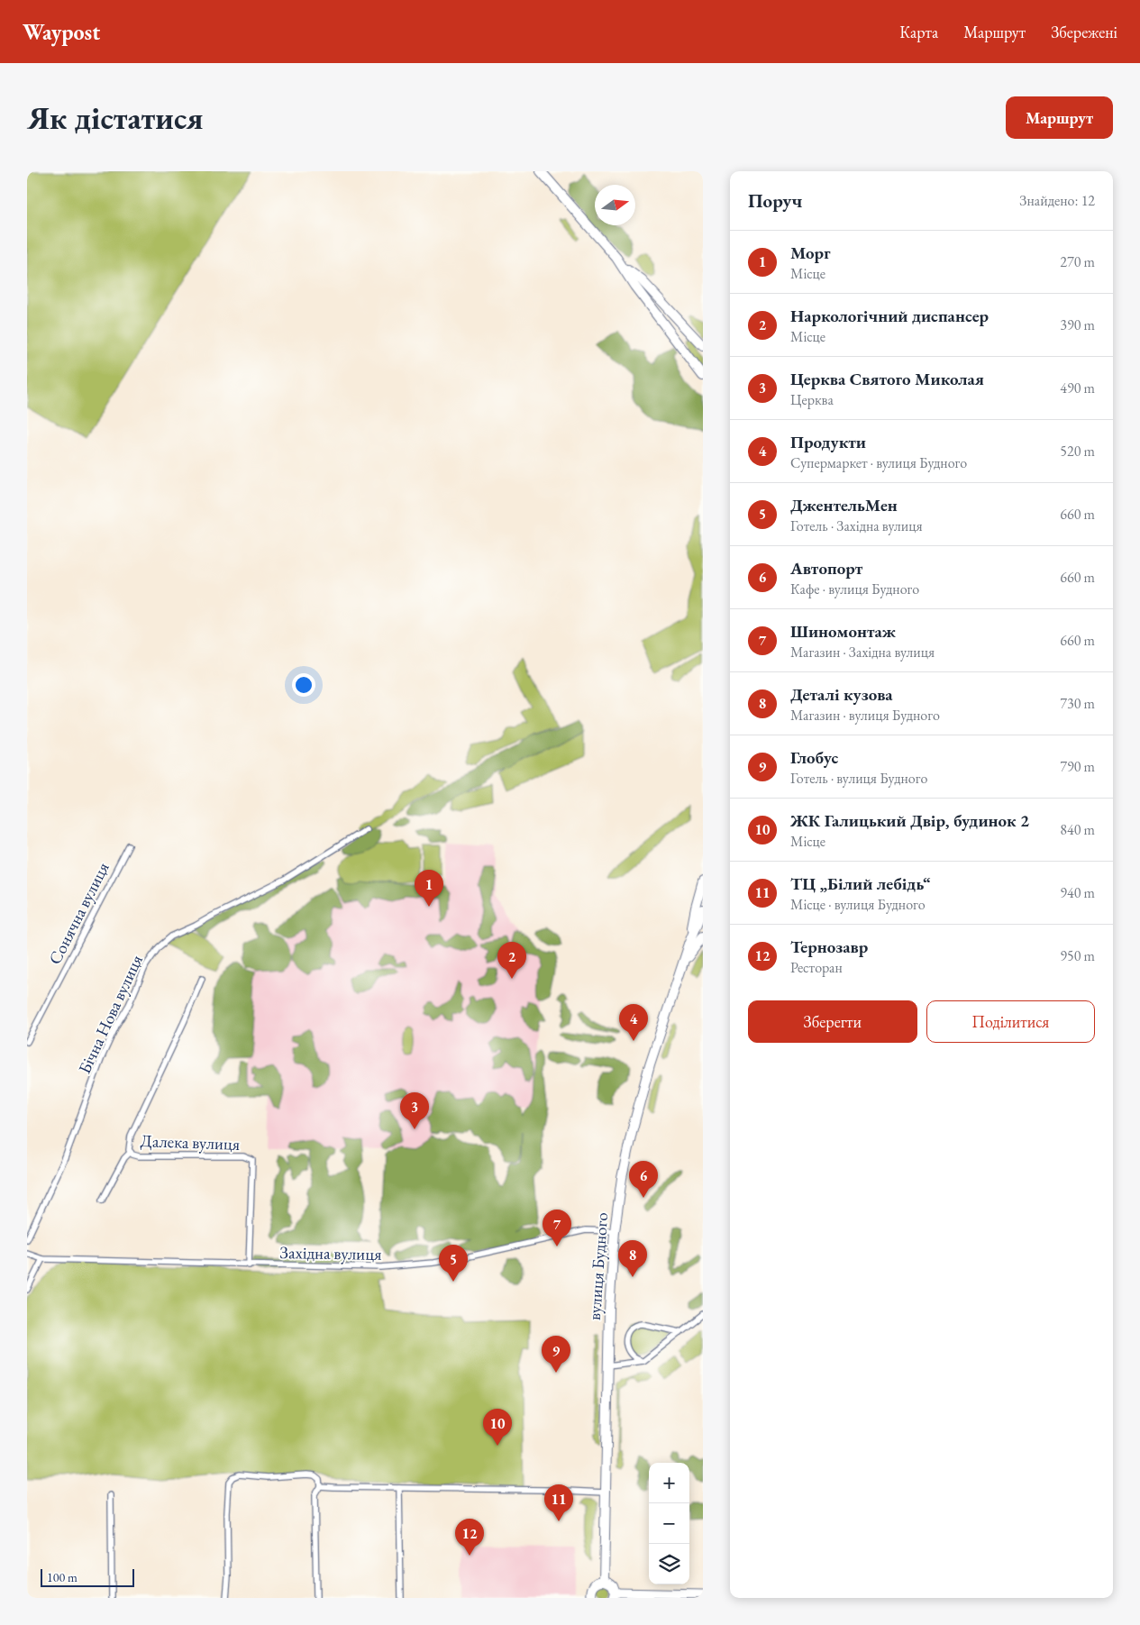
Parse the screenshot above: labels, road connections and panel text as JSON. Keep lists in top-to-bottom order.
{
  "streets": {
    "highway": ["вулиця Будного"],
    "street": [
      "Сонячна вулиця",
      "Бічна Нова вулиця",
      "Далека вулиця",
      "Західна вулиця"
    ]
  },
  "crossings": [
    ["Далека вулиця", "Західна вулиця"],
    ["Західна вулиця", "вулиця Будного"]
  ],
  "scale_bar": "100 m",
  "north": "right",
  "page": {
    "header": "Waypost",
    "nav": ["Карта", "Маршрут", "Збережені"],
    "buttons": [
      "Маршрут",
      ["Зберегти", "Поділитися"]
    ],
    "title": "Як дістатися",
    "heading": ["Поруч", "Знайдено: 12"],
    "list": [
      {
        "mark": "1",
        "name": "Морг",
        "note": "Місце",
        "value": "270 m"
      },
      {
        "mark": "2",
        "name": "Наркологічний диспансер",
        "note": "Місце",
        "value": "390 m"
      },
      {
        "mark": "3",
        "name": "Церква Святого Миколая",
        "note": "Церква",
        "value": "490 m"
      },
      {
        "mark": "4",
        "name": "Продукти",
        "note": "Супермаркет · вулиця Будного",
        "value": "520 m"
      },
      {
        "mark": "5",
        "name": "ДжентельМен",
        "note": "Готель · Західна вулиця",
        "value": "660 m"
      },
      {
        "mark": "6",
        "name": "Автопорт",
        "note": "Кафе · вулиця Будного",
        "value": "660 m"
      },
      {
        "mark": "7",
        "name": "Шиномонтаж",
        "note": "Магазин · Західна вулиця",
        "value": "660 m"
      },
      {
        "mark": "8",
        "name": "Деталі кузова",
        "note": "Магазин · вулиця Будного",
        "value": "730 m"
      },
      {
        "mark": "9",
        "name": "Глобус",
        "note": "Готель · вулиця Будного",
        "value": "790 m"
      },
      {
        "mark": "10",
        "name": "ЖК Галицький Двір, будинок 2",
        "note": "Місце",
        "value": "840 m"
      },
      {
        "mark": "11",
        "name": "ТЦ „Білий лебідь“",
        "note": "Місце · вулиця Будного",
        "value": "940 m"
      },
      {
        "mark": "12",
        "name": "Тернозавр",
        "note": "Ресторан",
        "value": "950 m"
      }
    ],
    "pins": [
      "1",
      "2",
      "4",
      "3",
      "6",
      "7",
      "8",
      "5",
      "9",
      "10",
      "11",
      "12"
    ],
    "map_buttons": ["+", "−"],
    "scale": "100 m"
  }
}
